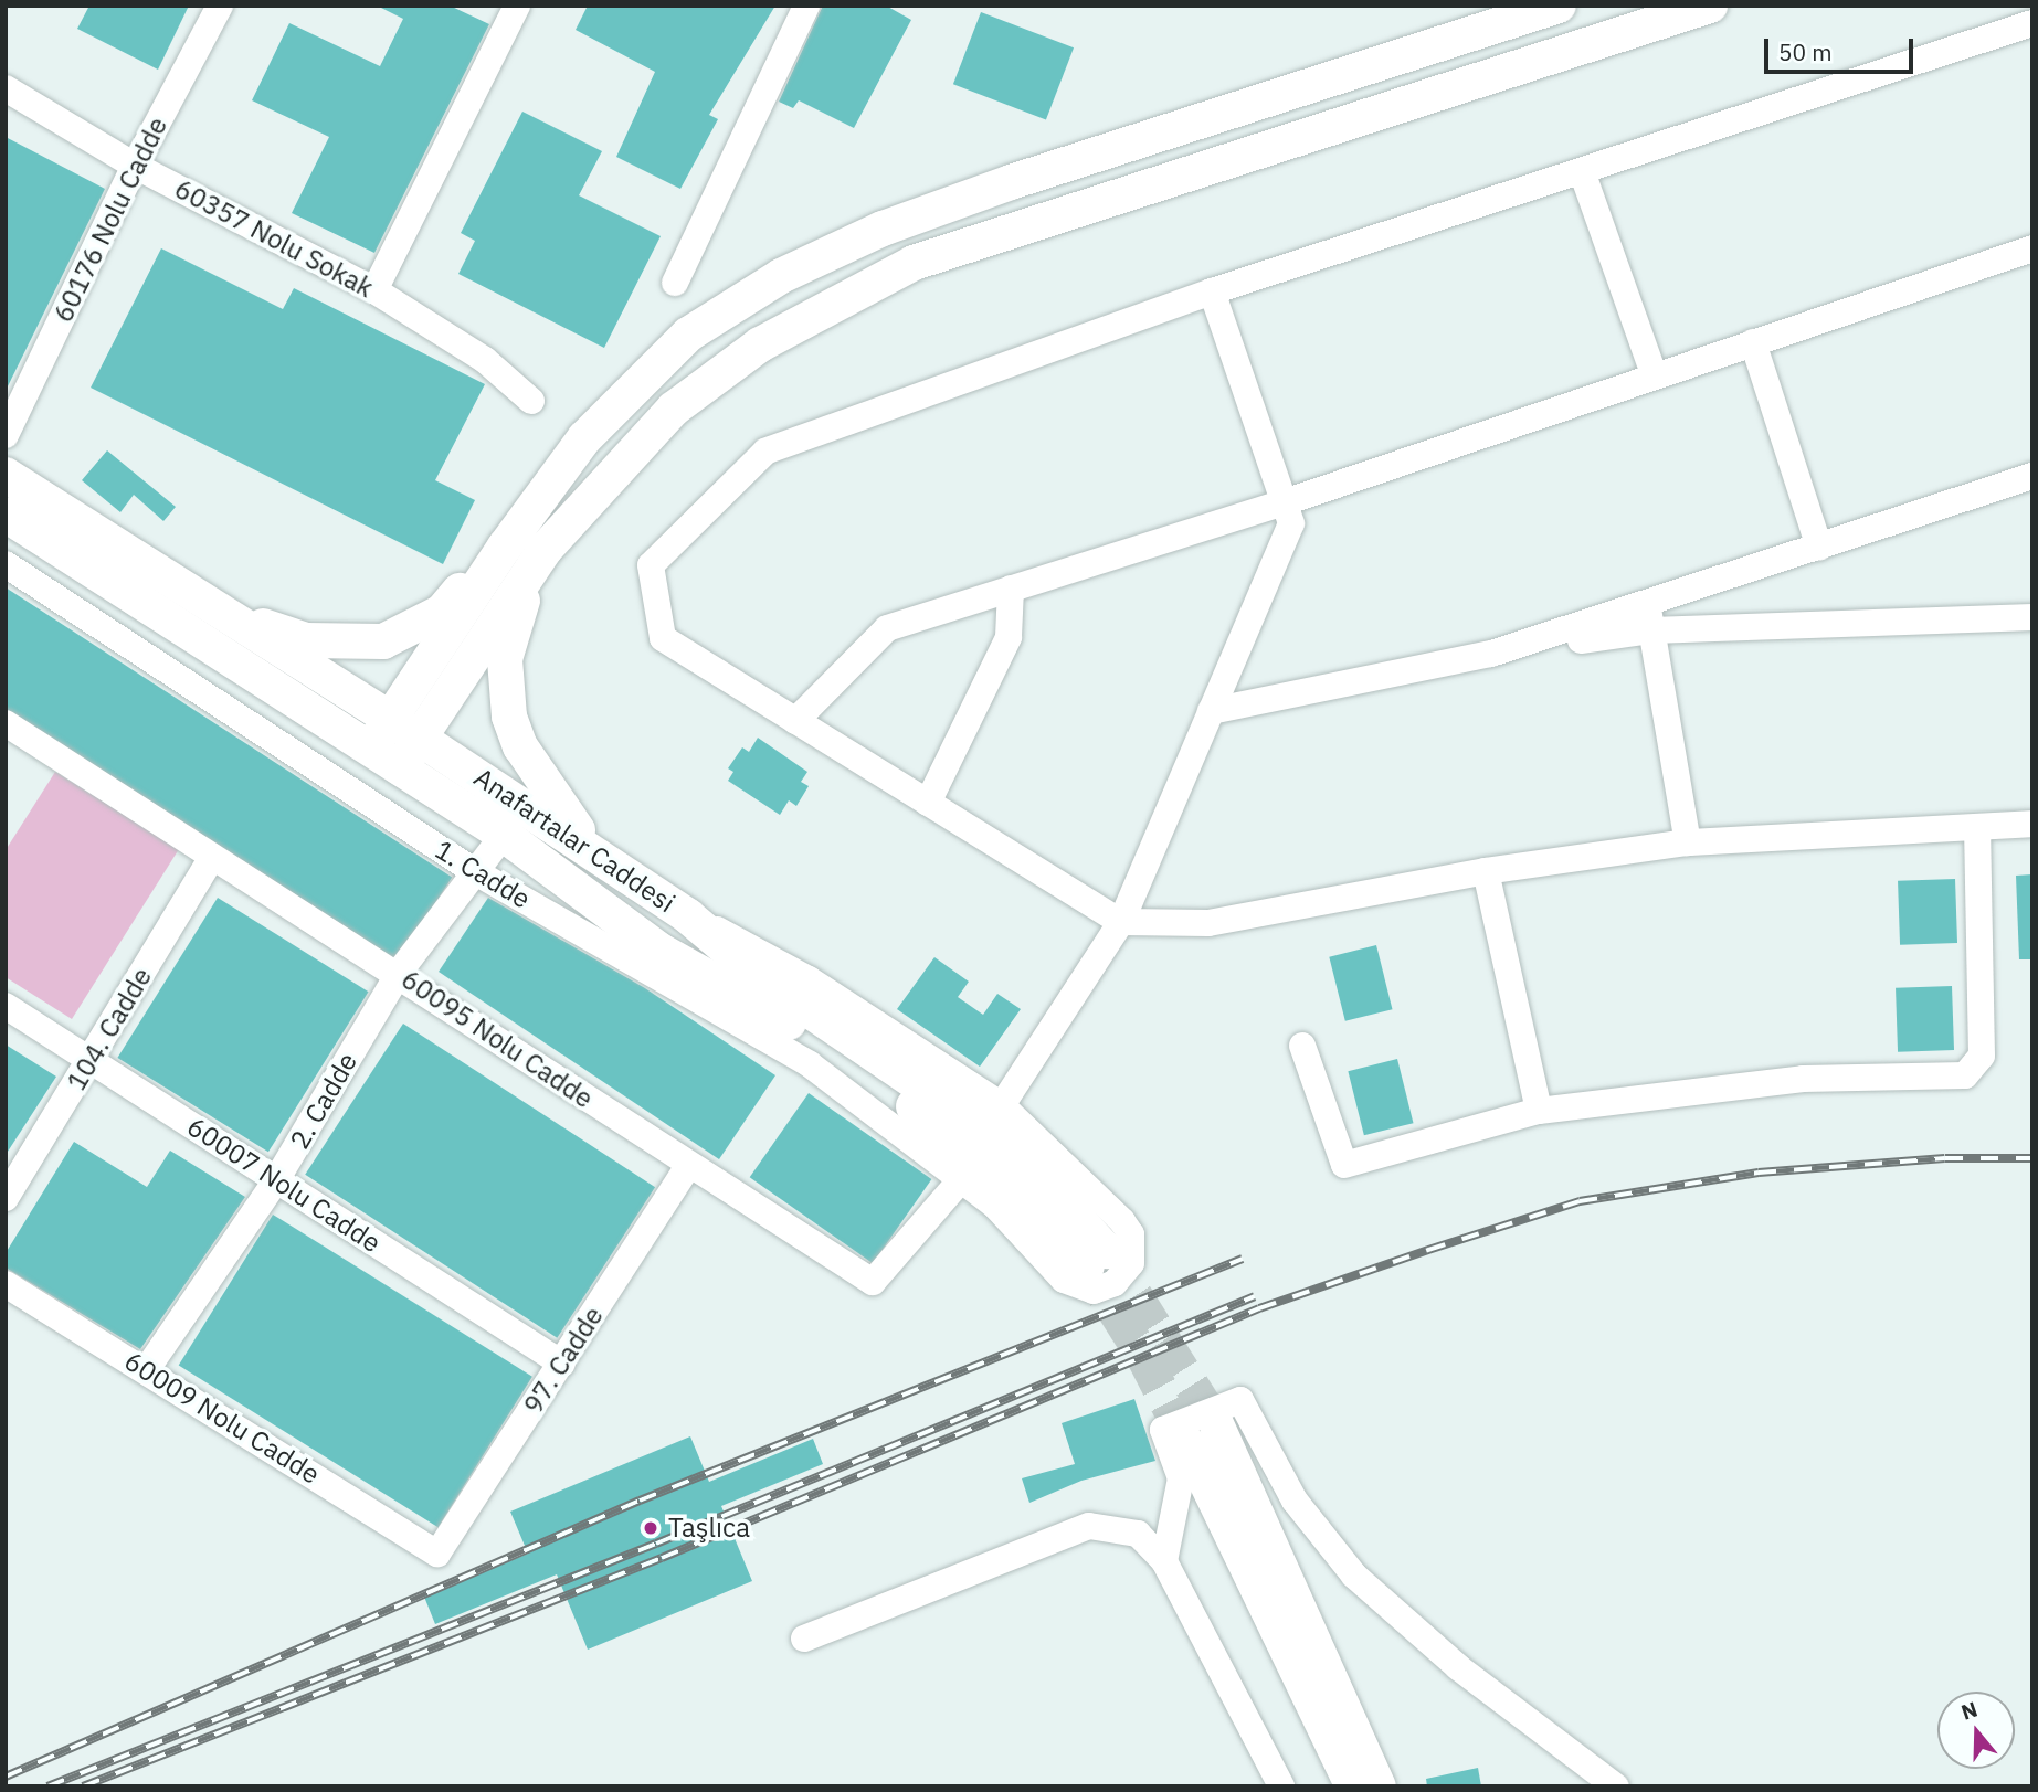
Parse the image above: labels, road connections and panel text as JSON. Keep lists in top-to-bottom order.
{
  "streets": {
    "main road": ["Anafartalar Caddesi"],
    "street": [
      "60176 Nolu Cadde",
      "60357 Nolu Sokak",
      "1. Cadde",
      "104. Cadde",
      "60095 Nolu Cadde",
      "2. Cadde",
      "60007 Nolu Cadde",
      "97. Cadde",
      "60009 Nolu Cadde"
    ]
  },
  "crossings": [
    ["60176 Nolu Cadde", "60357 Nolu Sokak"],
    ["Anafartalar Caddesi", "2. Cadde"],
    ["1. Cadde", "60095 Nolu Cadde"],
    ["1. Cadde", "2. Cadde"],
    ["104. Cadde", "60095 Nolu Cadde"],
    ["104. Cadde", "60007 Nolu Cadde"],
    ["60095 Nolu Cadde", "2. Cadde"],
    ["60095 Nolu Cadde", "97. Cadde"],
    ["2. Cadde", "60007 Nolu Cadde"],
    ["2. Cadde", "60009 Nolu Cadde"],
    ["60007 Nolu Cadde", "97. Cadde"],
    ["97. Cadde", "60009 Nolu Cadde"]
  ],
  "places": ["Taşlıca"],
  "scale_bar": "50 m",
  "north": "top"
}
